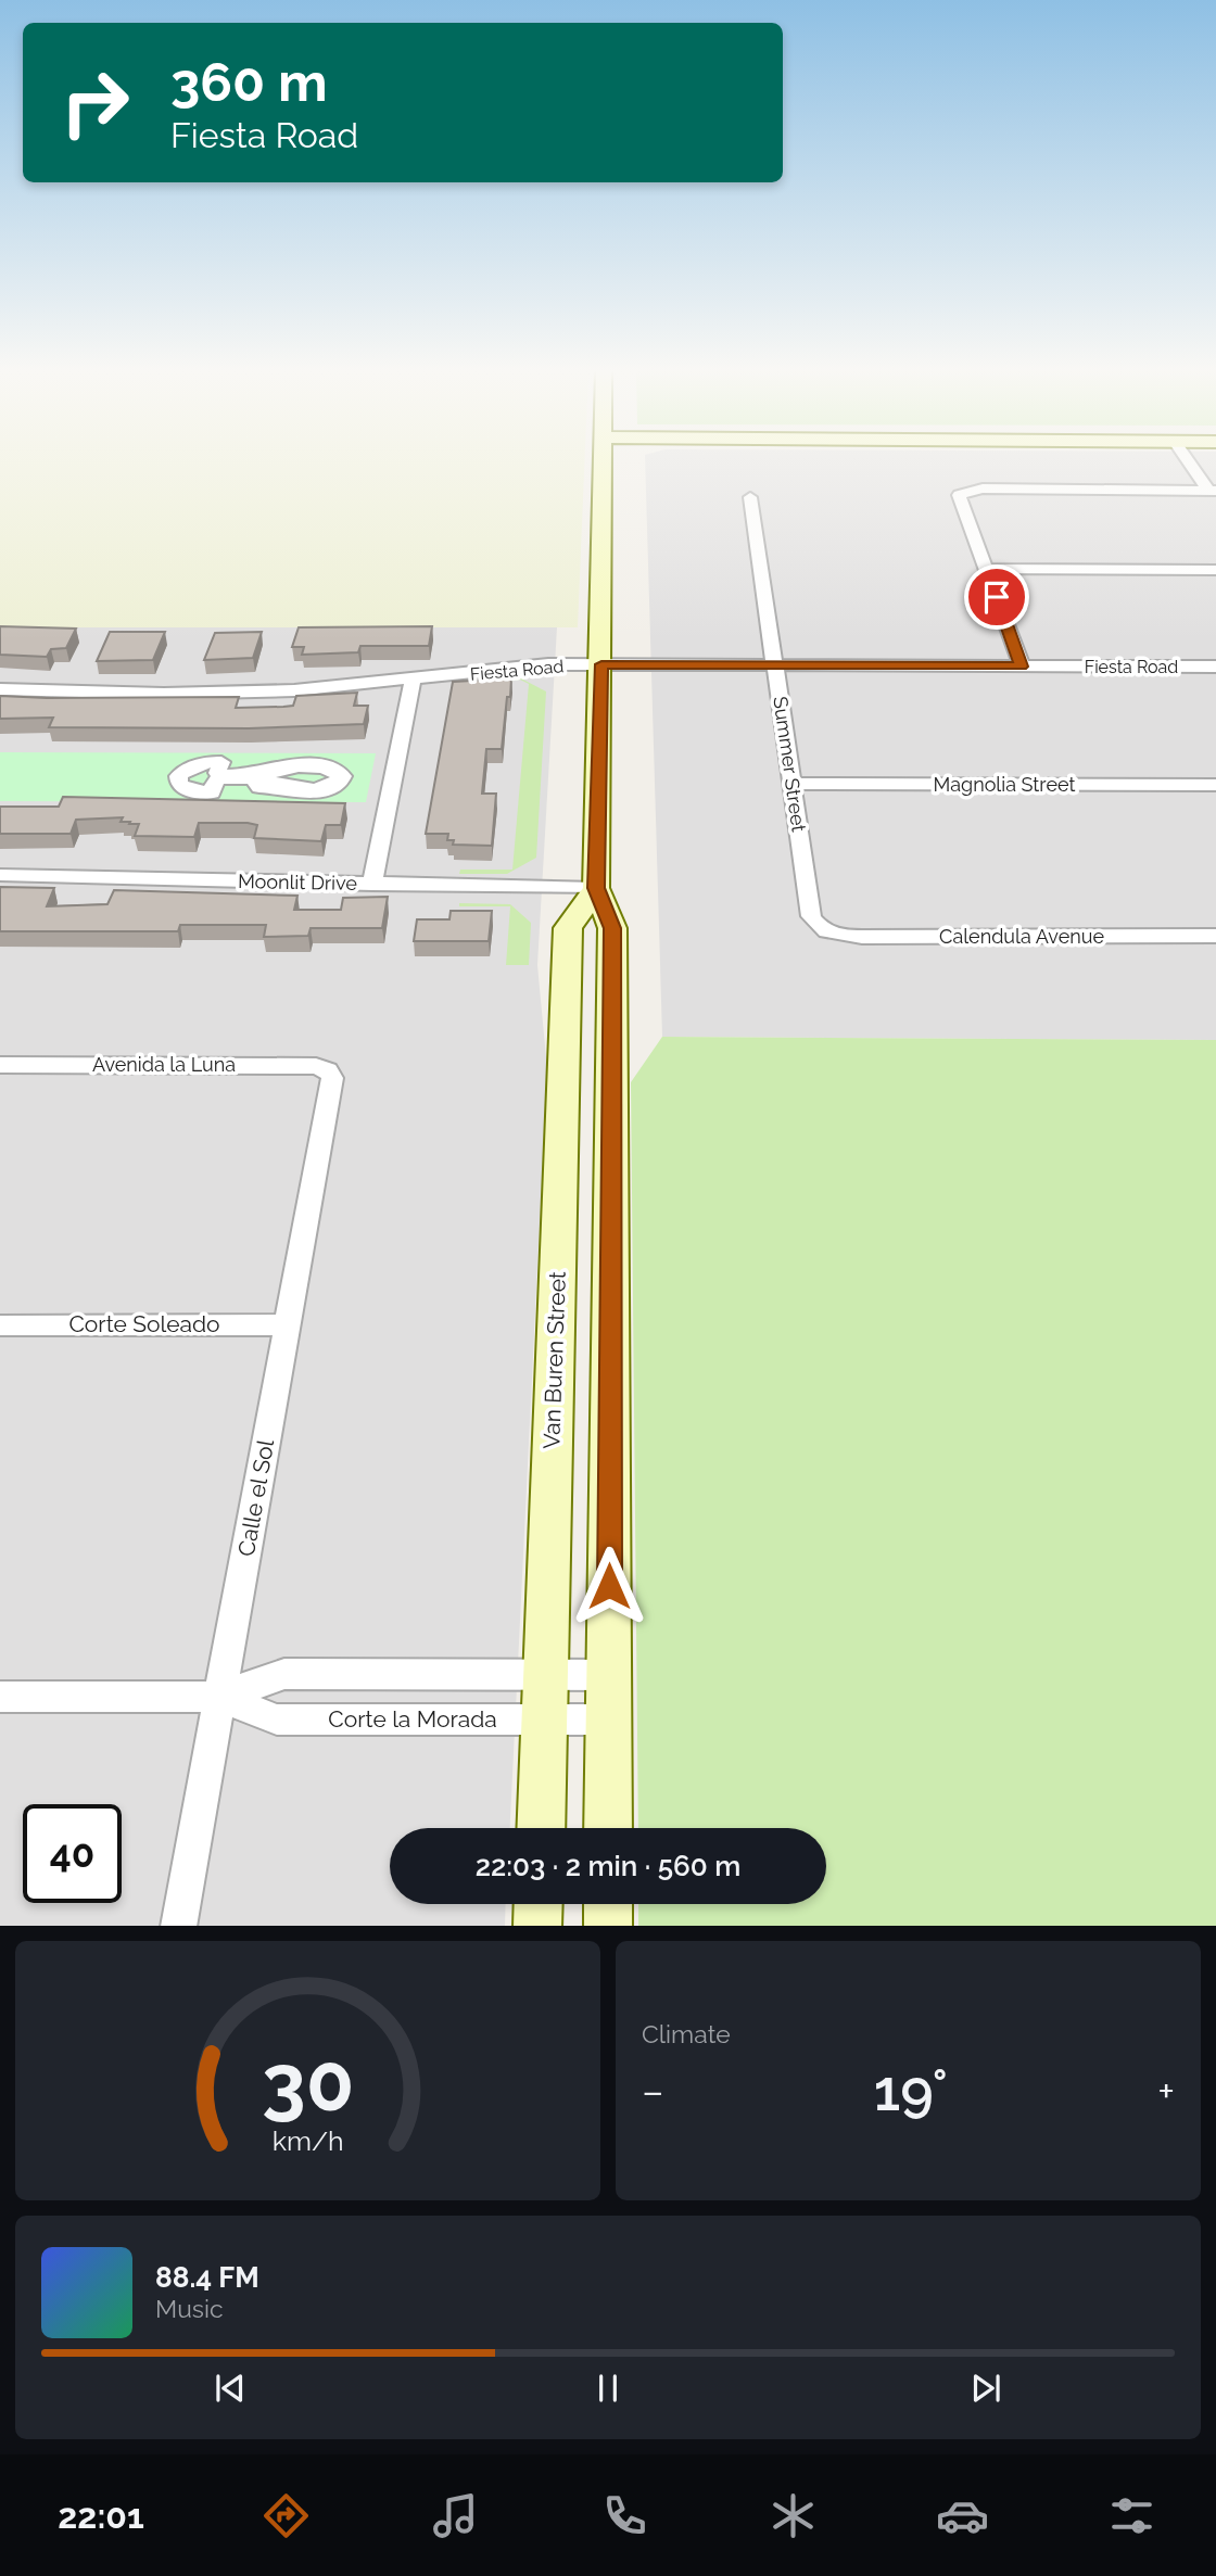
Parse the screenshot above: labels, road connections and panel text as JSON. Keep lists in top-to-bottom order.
{
  "streets": {
    "street": [
      "Fiesta Road",
      "Summer Street",
      "Magnolia Street",
      "Moonlit Drive",
      "Calendula Avenue",
      "Avenida la Luna",
      "Corte Soleado",
      "Van Buren Street",
      "Calle el Sol",
      "Corte la Morada"
    ]
  },
  "crossings": [
    ["Fiesta Road", "Summer Street"],
    ["Summer Street", "Magnolia Street"],
    ["Summer Street", "Calendula Avenue"],
    ["Moonlit Drive", "Van Buren Street"],
    ["Avenida la Luna", "Calle el Sol"],
    ["Corte Soleado", "Calle el Sol"],
    ["Van Buren Street", "Corte la Morada"],
    ["Calle el Sol", "Corte la Morada"]
  ],
  "page": {
    "turn": ["360 m", "Fiesta Road"],
    "limit": "40",
    "trip": "22:03 · 2 min · 560 m",
    "tile": "Climate",
    "heat": ["−", "19°", "+"],
    "song": ["88.4 FM", "Music"],
    "tabs": "22:01",
    "gauge": ["30", "km/h"]
  }
}
